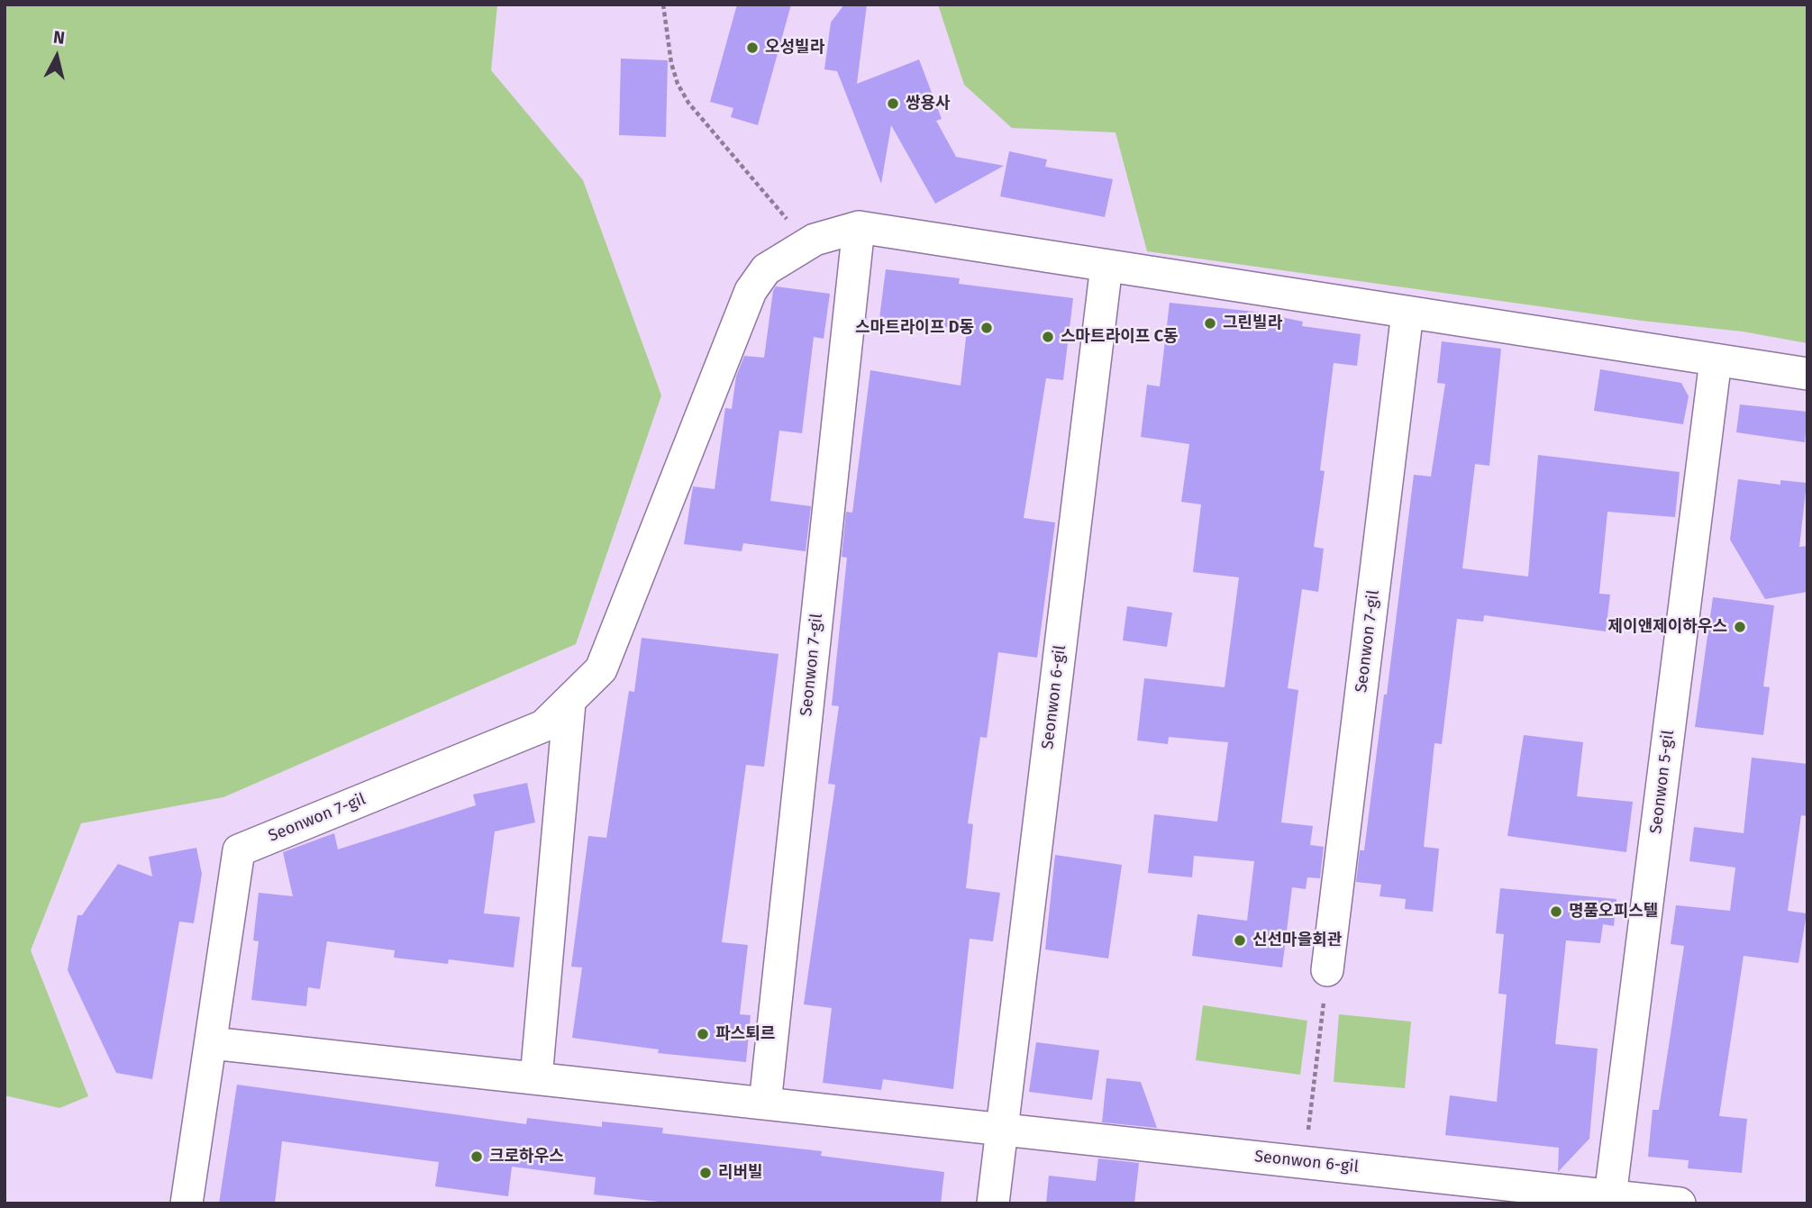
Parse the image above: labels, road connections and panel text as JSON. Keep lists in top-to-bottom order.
{
  "streets": {
    "street": ["Seonwon 7-gil", "Seonwon 6-gil", "Seonwon 5-gil"]
  },
  "crossings": [
    ["Seonwon 7-gil", "Seonwon 6-gil"],
    ["Seonwon 7-gil", "Seonwon 5-gil"],
    ["Seonwon 6-gil", "Seonwon 5-gil"]
  ],
  "places": [
    "오성빌라",
    "쌍용사",
    "그린빌라",
    "스마트라이프 D동",
    "스마트라이프 C동",
    "제이앤제이하우스",
    "명품오피스텔",
    "신선마을회관",
    "파스퇴르",
    "크로하우스",
    "리버빌"
  ],
  "north": "top"
}
